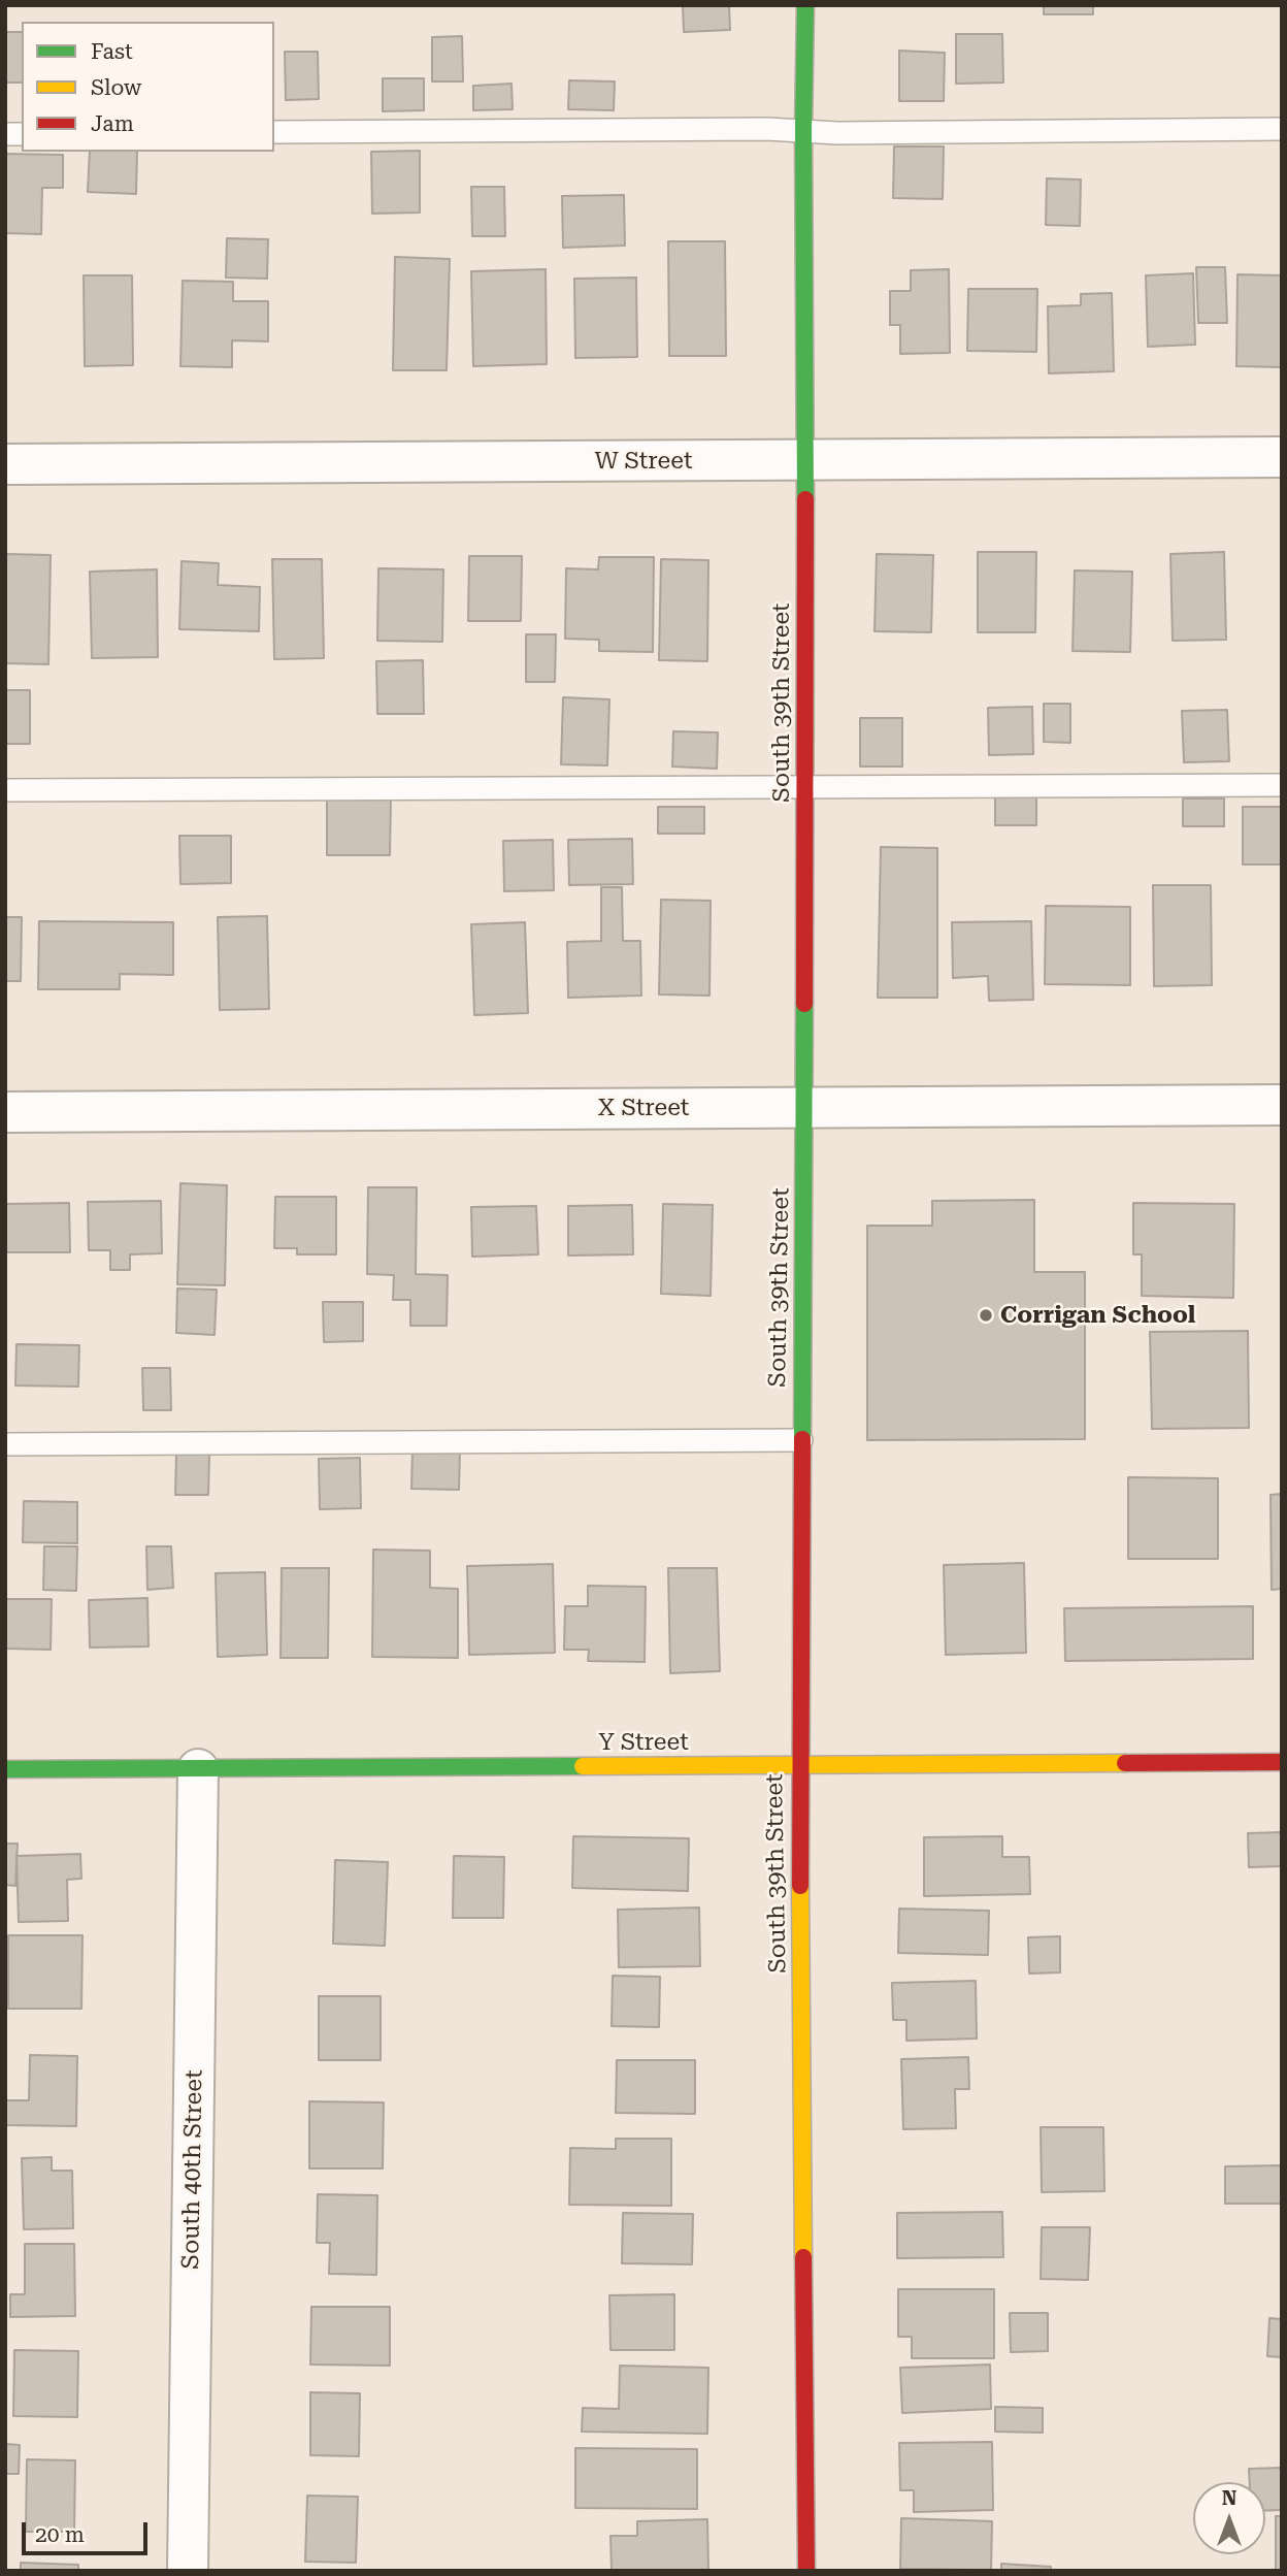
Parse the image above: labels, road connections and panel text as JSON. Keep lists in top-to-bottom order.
{
  "streets": {
    "street": [
      "W Street",
      "South 39th Street",
      "X Street",
      "Y Street",
      "South 40th Street"
    ]
  },
  "crossings": [
    ["W Street", "South 39th Street"],
    ["South 39th Street", "X Street"],
    ["South 39th Street", "Y Street"],
    ["Y Street", "South 40th Street"]
  ],
  "places": ["Corrigan School"],
  "legend": ["Fast", "Slow", "Jam"],
  "scale_bar": "20 m",
  "north": "top"
}
